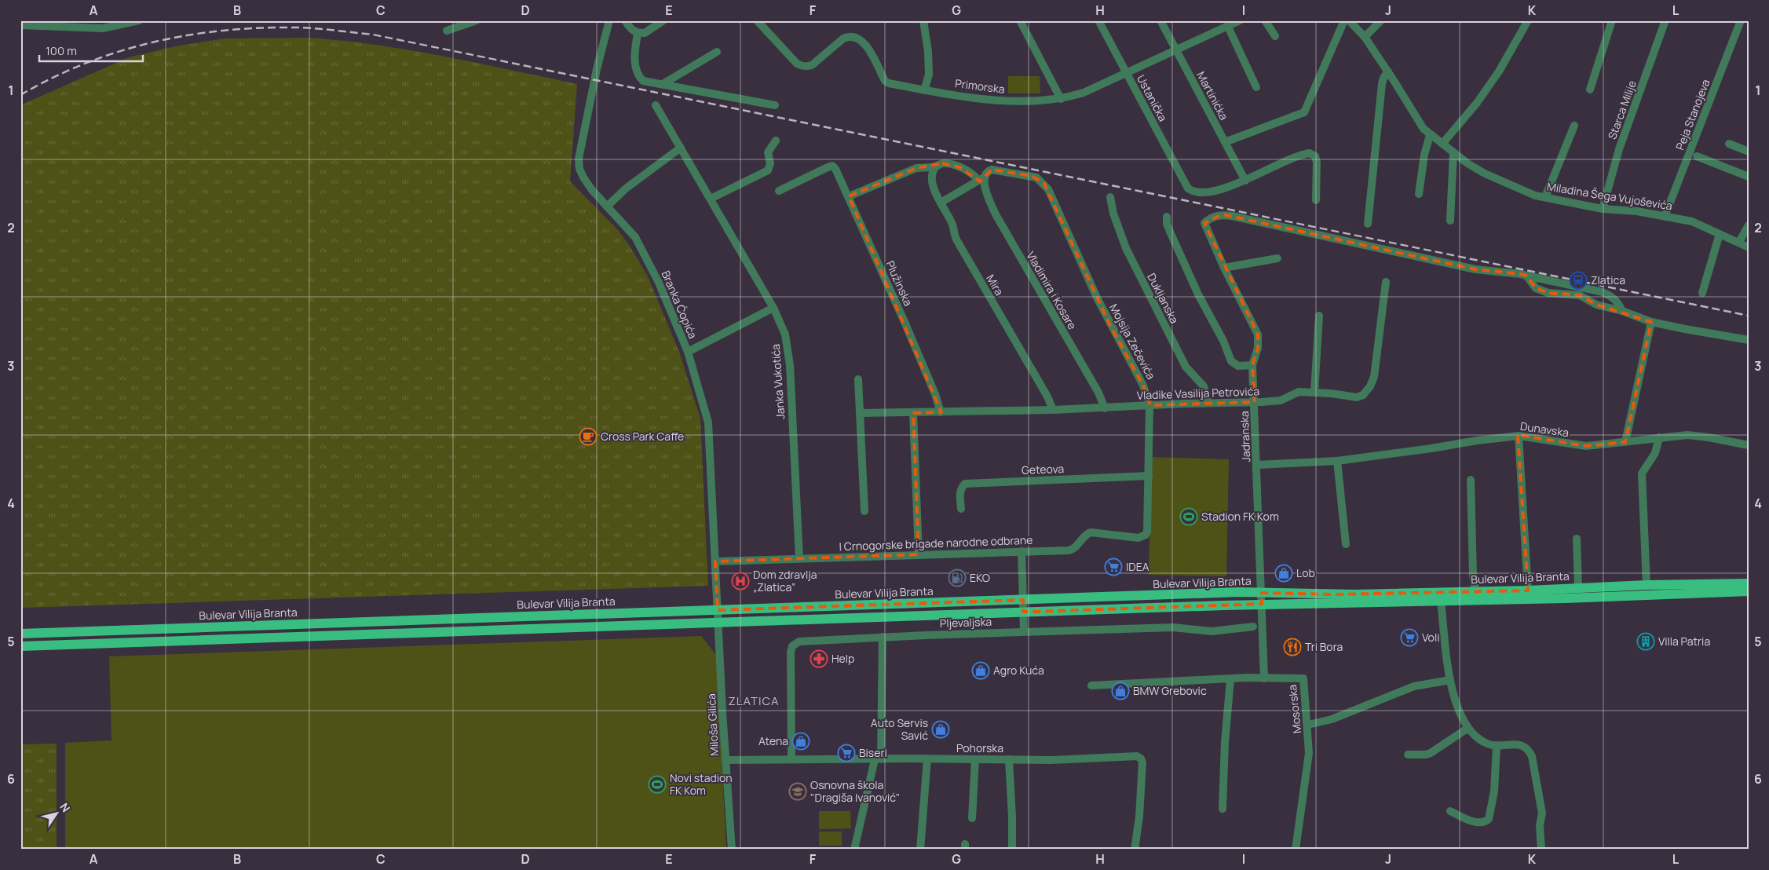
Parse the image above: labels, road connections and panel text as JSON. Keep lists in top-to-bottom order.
{
  "streets": {
    "main road": ["Bulevar Vilija Branta"],
    "street": [
      "Primorska",
      "Martinićka",
      "Ustanička",
      "Starca Milije",
      "Peja Stanojeva",
      "Miladina Šega Vujoševića",
      "Plužinska",
      "Mira",
      "Vladimira i Kosare",
      "Dukljanska",
      "Branka Ćopića",
      "Mojsija Zečevića",
      "Janka Vukotića",
      "Vladike Vasilija Petrovića",
      "Dunavska",
      "Jadranska",
      "Geteova",
      "I Crnogorske brigade narodne odbrane",
      "Pljevaljska",
      "Mosorska",
      "Miloša Gilića",
      "Pohorska"
    ]
  },
  "crossings": [
    ["Primorska", "Martinićka"],
    ["Primorska", "Ustanička"],
    ["Martinićka", "Ustanička"],
    ["Starca Milije", "Miladina Šega Vujoševića"],
    ["Peja Stanojeva", "Miladina Šega Vujoševića"],
    ["Plužinska", "Vladike Vasilija Petrovića"],
    ["Mira", "Vladike Vasilija Petrovića"],
    ["Vladimira i Kosare", "Mojsija Zečevića"],
    ["Vladimira i Kosare", "Vladike Vasilija Petrovića"],
    ["Dukljanska", "Vladike Vasilija Petrovića"],
    ["Branka Ćopića", "I Crnogorske brigade narodne odbrane"],
    ["Branka Ćopića", "Bulevar Vilija Branta"],
    ["Branka Ćopića", "Miloša Gilića"],
    ["Mojsija Zečevića", "Vladike Vasilija Petrovića"],
    ["Mojsija Zečevića", "Geteova"],
    ["Mojsija Zečevića", "I Crnogorske brigade narodne odbrane"],
    ["Janka Vukotića", "I Crnogorske brigade narodne odbrane"],
    ["Vladike Vasilija Petrovića", "Jadranska"],
    ["Dunavska", "Jadranska"],
    ["Jadranska", "Bulevar Vilija Branta"],
    ["Bulevar Vilija Branta", "Miloša Gilića"],
    ["Pljevaljska", "Pohorska"],
    ["Miloša Gilića", "Pohorska"]
  ],
  "districts": ["ZLATICA"],
  "places": {
    "station": ["Zlatica"],
    "cafe": ["Cross Park Caffe"],
    "sports": ["Stadion FK Kom", "Novi stadion FK Kom"],
    "supermarket": ["IDEA", "Voli", "Biseri"],
    "shop": [
      "Lob",
      "Agro Kuća",
      "BMW Grebovic",
      "Auto Servis Savić",
      "Atena"
    ],
    "fuel station": ["EKO"],
    "hospital": ["Dom zdravlja „Zlatica”"],
    "building": ["Villa Patria"],
    "restaurant": ["Tri Bora"],
    "pharmacy": ["Help"],
    "school or university": ["Osnovna škola \"Dragiša Ivanović\""]
  },
  "scale_bar": "100 m",
  "north": "top right",
  "grid": {
    "columns": [
      "A",
      "B",
      "C",
      "D",
      "E",
      "F",
      "G",
      "H",
      "I",
      "J",
      "K",
      "L"
    ],
    "rows": [
      "1",
      "2",
      "3",
      "4",
      "5",
      "6"
    ]
  }
}
